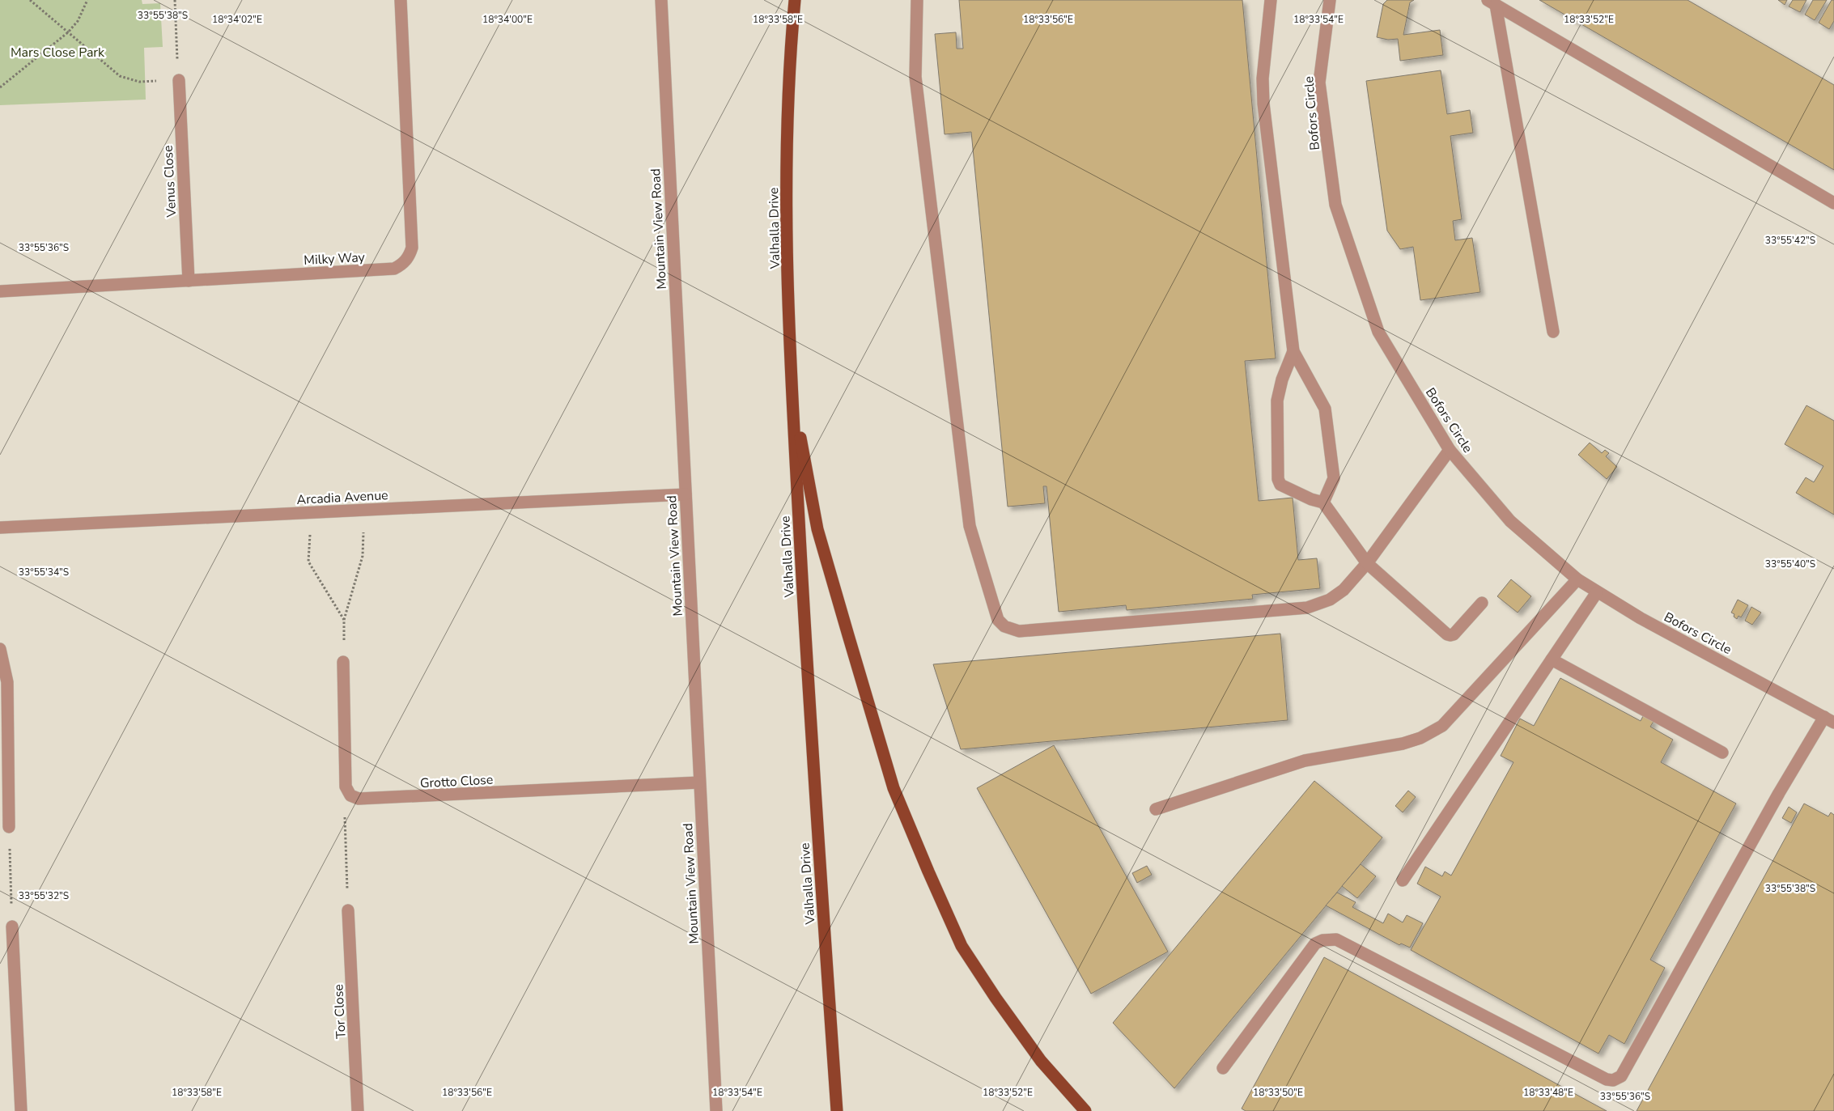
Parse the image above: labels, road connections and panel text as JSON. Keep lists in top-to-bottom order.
{
  "streets": {
    "main road": ["Valhalla Drive"],
    "street": [
      "Bofors Circle",
      "Venus Close",
      "Mountain View Road",
      "Milky Way",
      "Arcadia Avenue",
      "Grotto Close",
      "Tor Close"
    ]
  },
  "crossings": [
    ["Venus Close", "Milky Way"],
    ["Mountain View Road", "Arcadia Avenue"],
    ["Mountain View Road", "Grotto Close"]
  ],
  "parks": ["Mars Close Park"],
  "coordinates": [
    "33°55'38\"S",
    "18°34'02\"E",
    "18°34'00\"E",
    "18°33'58\"E",
    "18°33'56\"E",
    "18°33'54\"E",
    "18°33'52\"E",
    "33°55'42\"S",
    "33°55'36\"S",
    "33°55'40\"S",
    "33°55'34\"S",
    "33°55'32\"S",
    "18°33'50\"E",
    "18°33'48\"E"
  ]
}
